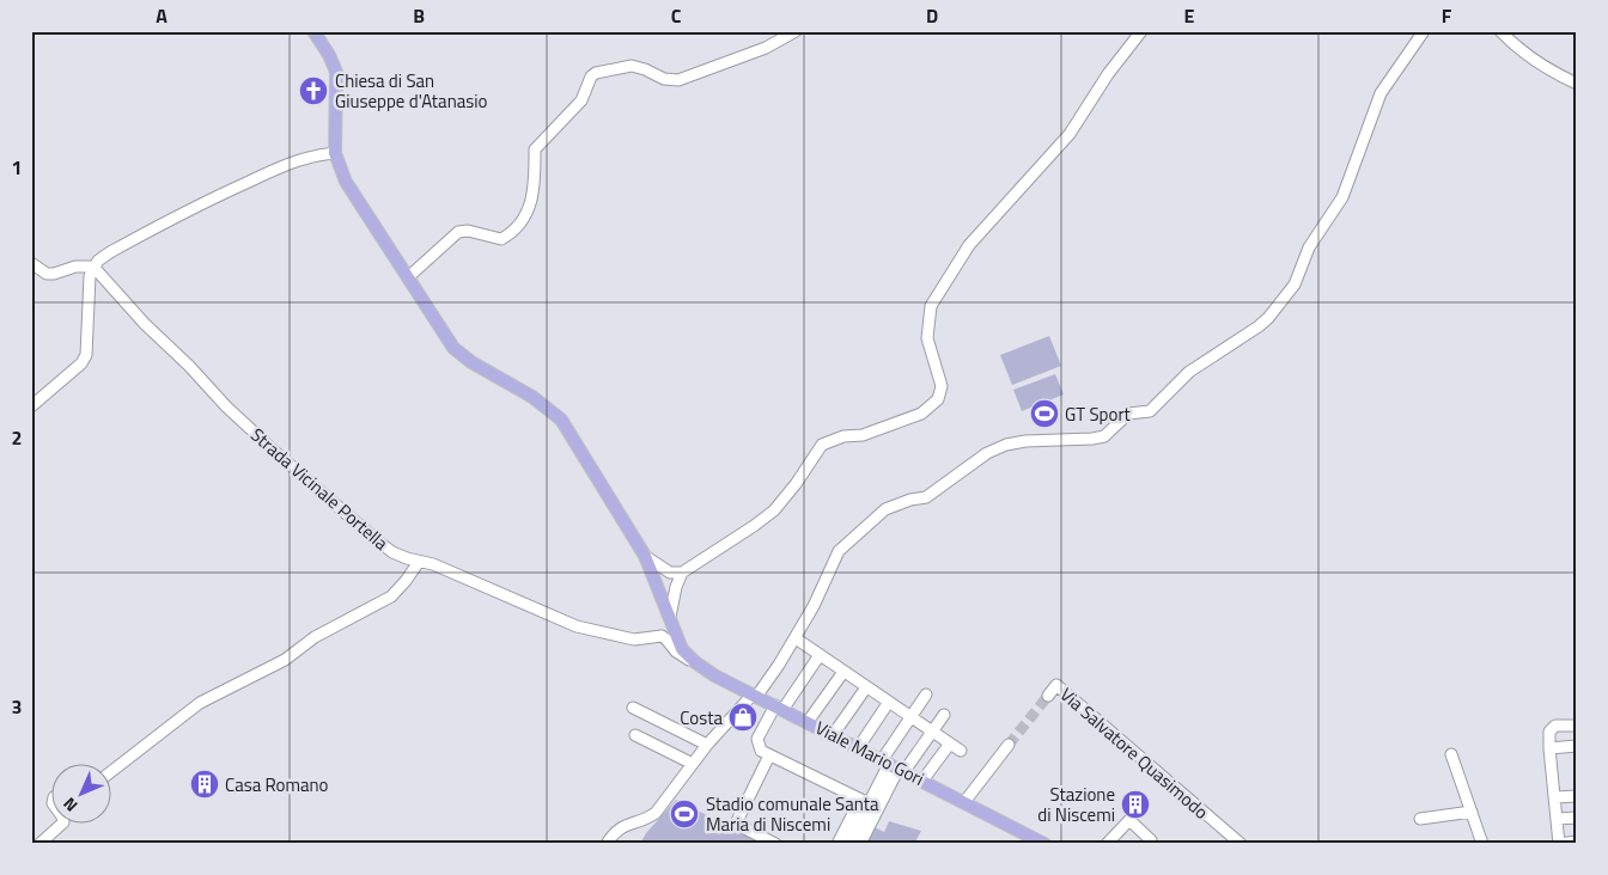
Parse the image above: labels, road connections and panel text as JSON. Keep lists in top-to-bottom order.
{
  "streets": {
    "main road": ["Viale Mario Gori"],
    "street": ["Strada Vicinale Portella", "Via Salvatore Quasimodo"]
  },
  "crossings": [
    ["Strada Vicinale Portella", "Viale Mario Gori"]
  ],
  "places": {
    "church": ["Chiesa di San Giuseppe d'Atanasio"],
    "sports": ["GT Sport", "Stadio comunale Santa Maria di Niscemi"],
    "shop": ["Costa"],
    "building": ["Casa Romano", "Stazione di Niscemi"]
  },
  "north": "bottom left",
  "grid": {
    "columns": [
      "A",
      "B",
      "C",
      "D",
      "E",
      "F"
    ],
    "rows": ["1", "2", "3"]
  }
}
